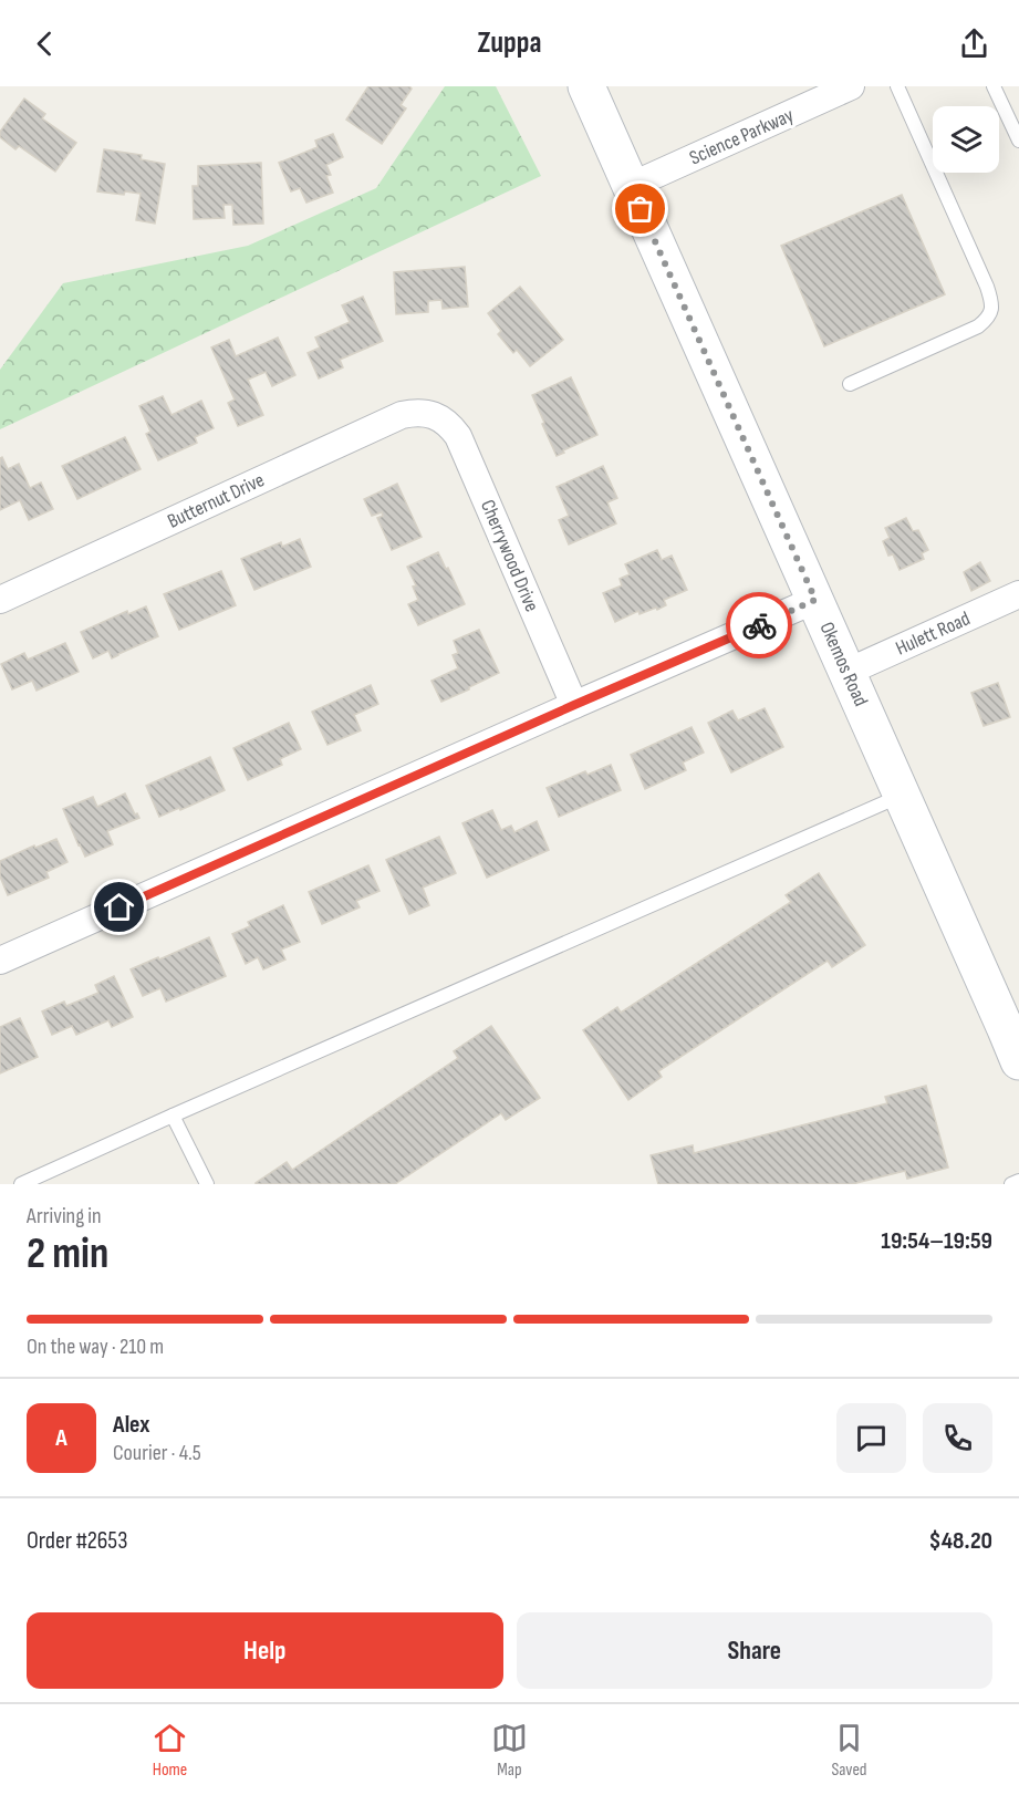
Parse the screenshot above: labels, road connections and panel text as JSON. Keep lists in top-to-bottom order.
{
  "streets": {
    "main road": ["Okemos Road"],
    "street": [
      "Science Parkway",
      "Butternut Drive",
      "Cherrywood Drive",
      "Hulett Road"
    ]
  },
  "crossings": [
    ["Science Parkway", "Okemos Road"],
    ["Butternut Drive", "Cherrywood Drive"],
    ["Hulett Road", "Okemos Road"]
  ],
  "page": {
    "header": "Zuppa",
    "heading": ["2 min", "Arriving in", "19:54–19:59"],
    "panel": [
      "Alex",
      "Courier · 4.5",
      "Order #2653",
      "$48.20"
    ],
    "bar": "On the way · 210 m",
    "round": "A",
    "buttons": ["Help", "Share"],
    "tabs": ["Home", "Map", "Saved"]
  }
}
